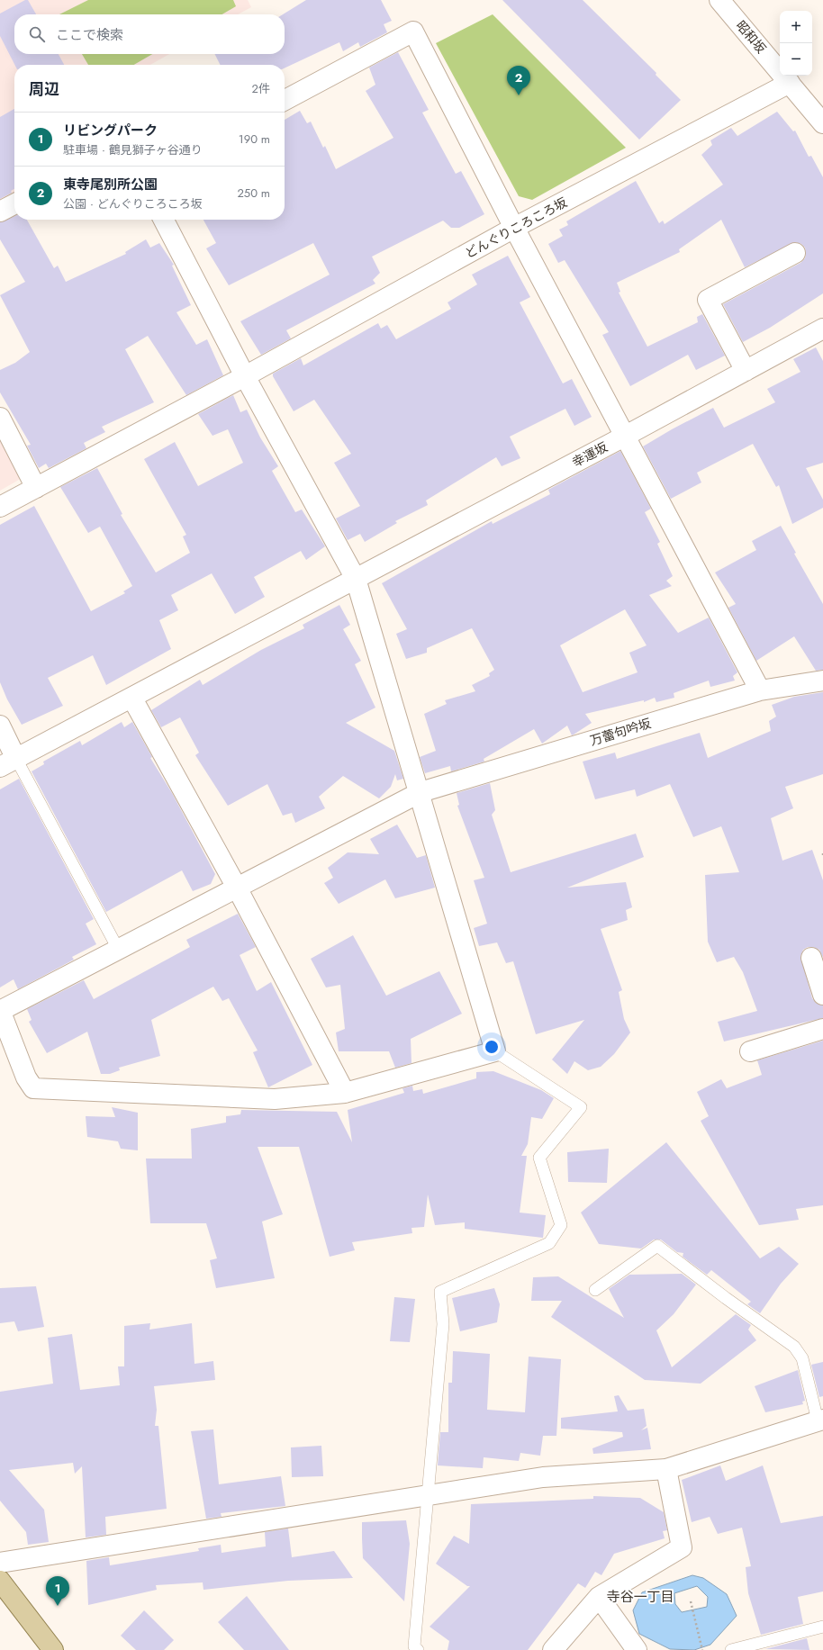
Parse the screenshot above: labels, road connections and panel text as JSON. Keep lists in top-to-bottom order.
{
  "streets": {
    "street": [
      "昭和坂",
      "どんぐりころころ坂",
      "幸運坂",
      "万蕾句吟坂"
    ]
  },
  "crossings": [
    ["昭和坂", "どんぐりころころ坂"]
  ],
  "districts": ["寺谷一丁目"],
  "page": {
    "map_buttons": ["+", "−"],
    "search": "ここで検索",
    "heading": ["周辺", "2件"],
    "pins": ["2", "1"],
    "list": [
      {
        "mark": "1",
        "name": "リビングパーク",
        "note": "駐車場 · 鶴見獅子ヶ谷通り",
        "value": "190 m"
      },
      {
        "mark": "2",
        "name": "東寺尾別所公園",
        "note": "公園 · どんぐりころころ坂",
        "value": "250 m"
      }
    ]
  }
}
